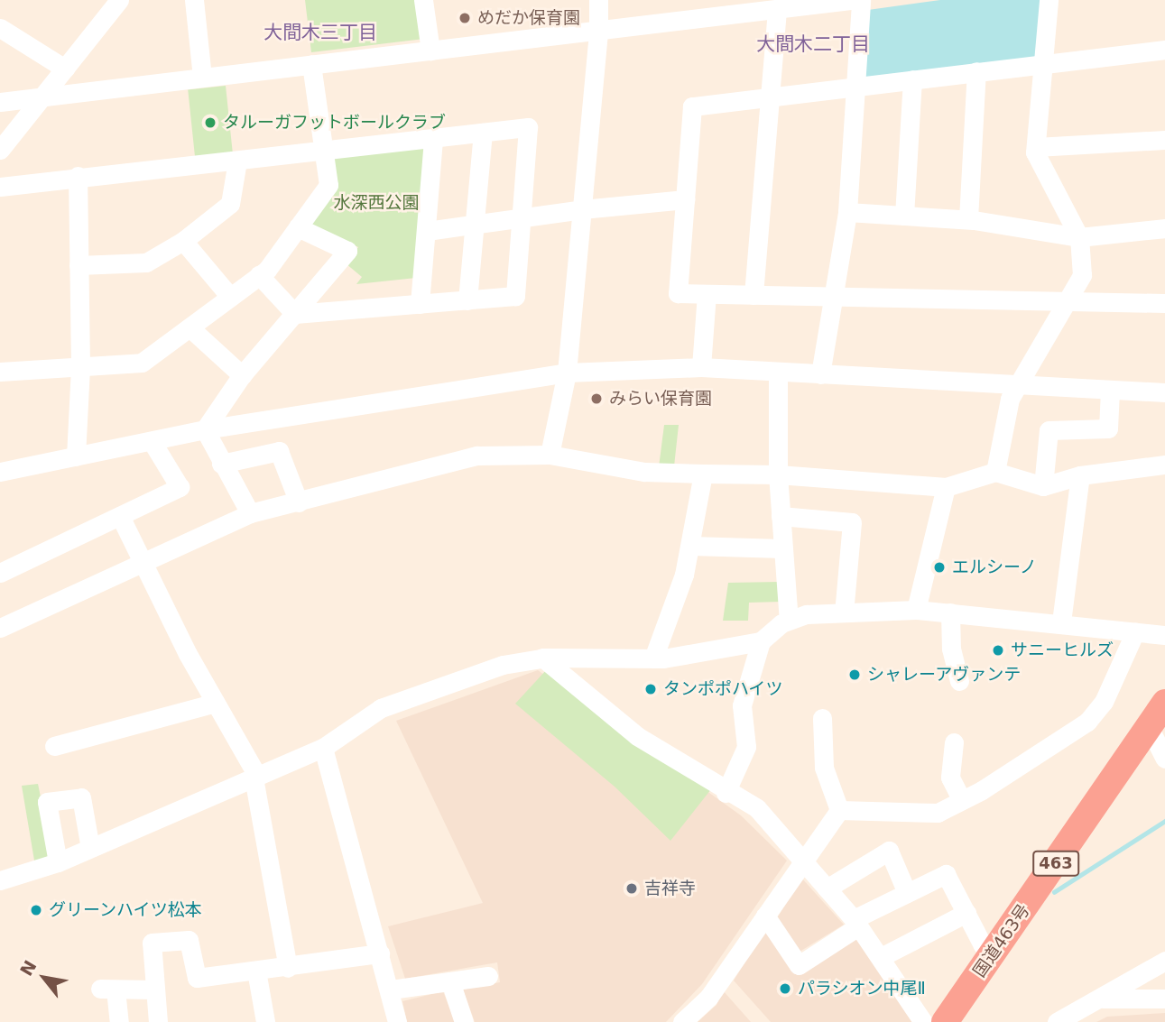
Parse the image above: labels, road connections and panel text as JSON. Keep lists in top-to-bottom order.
{
  "streets": {
    "highway": ["463", "国道463号"]
  },
  "districts": ["大間木三丁目", "大間木二丁目"],
  "parks": ["水深西公園"],
  "places": [
    "めだか保育園",
    "タルーガフットボールクラブ",
    "みらい保育園",
    "エルシーノ",
    "サニーヒルズ",
    "シャレーアヴァンテ",
    "タンポポハイツ",
    "吉祥寺",
    "グリーンハイツ松本",
    "パラシオン中尾Ⅱ"
  ],
  "north": "top left"
}
